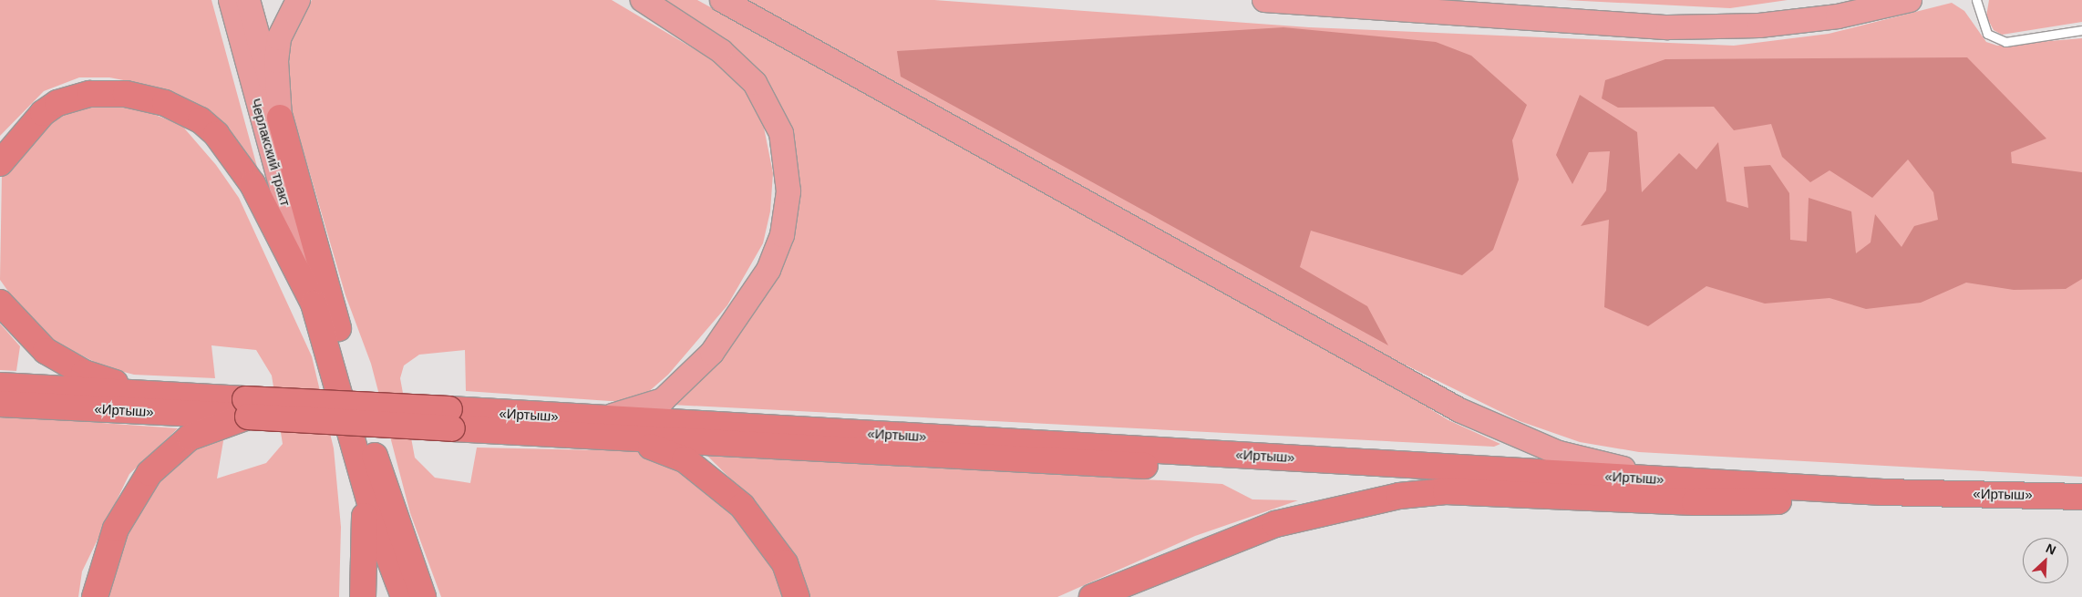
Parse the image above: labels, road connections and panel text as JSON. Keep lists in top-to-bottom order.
{
  "streets": {
    "highway": ["«Иртыш»"],
    "main road": ["Черлакский тракт"]
  },
  "north": "top right"
}
